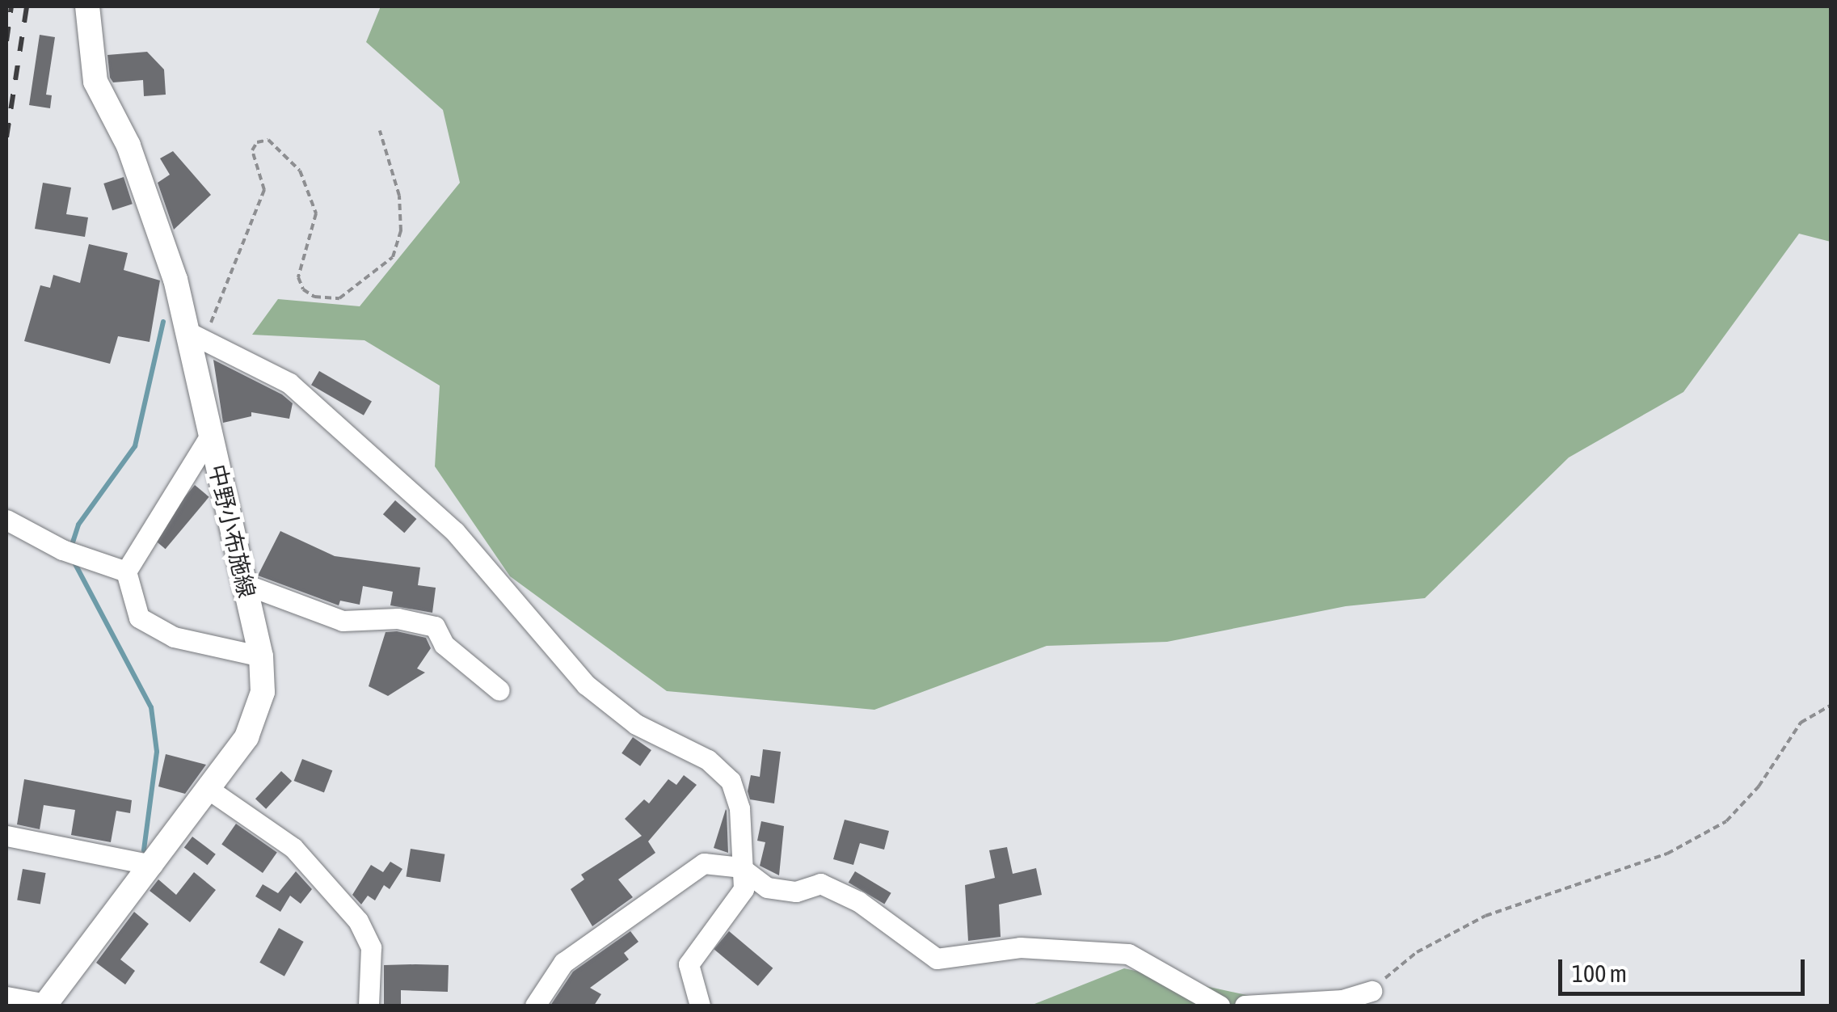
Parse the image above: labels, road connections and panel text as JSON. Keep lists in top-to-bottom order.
{
  "streets": {
    "main road": ["中野小布施線"]
  },
  "scale_bar": "100 m"
}
